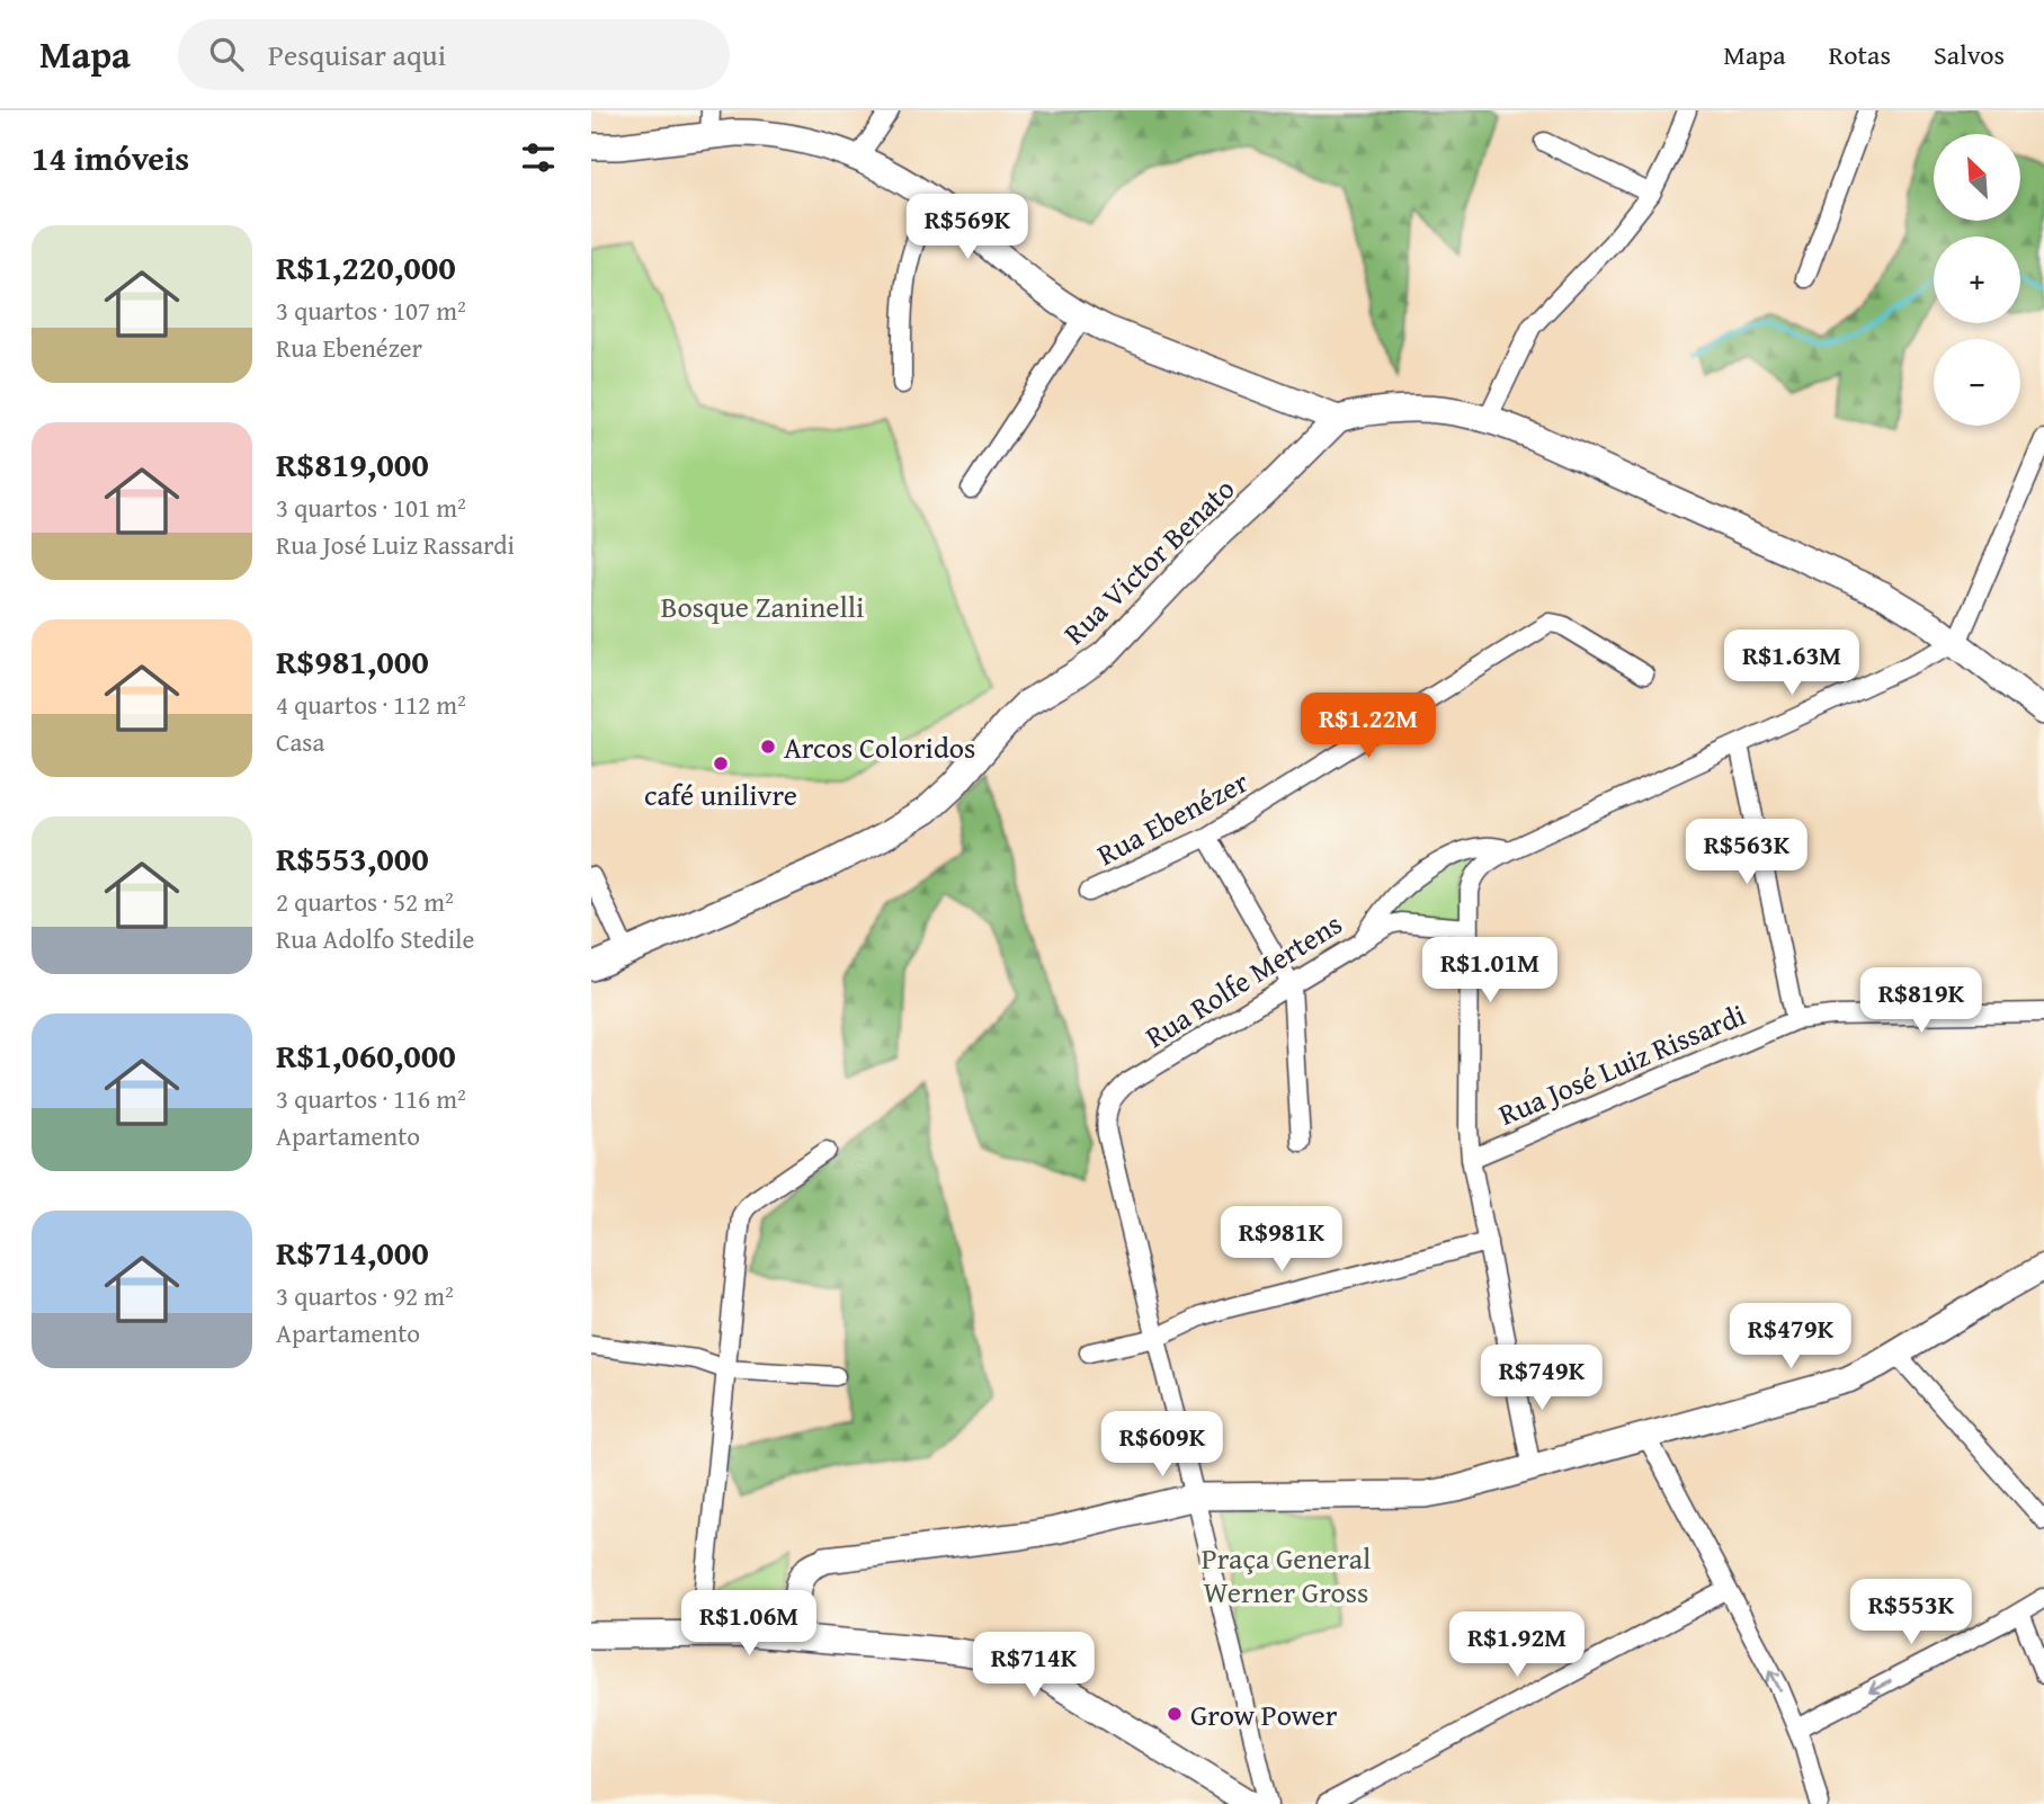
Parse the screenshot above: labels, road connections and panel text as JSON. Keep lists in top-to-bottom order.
{
  "streets": {
    "street": [
      "Rua Victor Benato",
      "Rua Ebenézer",
      "Rua Rolfe Mertens",
      "Rua José Luiz Rissardi"
    ]
  },
  "parks": ["Bosque Zaninelli", "Praça General Werner Gross"],
  "places": ["Arcos Coloridos", "café unilivre", "Grow Power"],
  "north": "top left",
  "page": {
    "header": "Mapa",
    "search": "Pesquisar aqui",
    "nav": ["Mapa", "Rotas", "Salvos"],
    "heading": "14 imóveis",
    "map_buttons": ["+", "−"],
    "price": [
      "R$569K",
      "R$1.63M",
      "R$1.22M",
      "R$563K",
      "R$1.01M",
      "R$819K",
      "R$981K",
      "R$479K",
      "R$749K",
      "R$609K",
      "R$553K",
      "R$1.06M",
      "R$1.92M",
      "R$714K"
    ],
    "list": [
      {
        "name": "R$1,220,000",
        "note": "3 quartos · 107 m² · Rua Ebenézer"
      },
      {
        "name": "R$819,000",
        "note": "3 quartos · 101 m² · Rua José Luiz Rassardi"
      },
      {
        "name": "R$981,000",
        "note": "4 quartos · 112 m² · Casa"
      },
      {
        "name": "R$553,000",
        "note": "2 quartos · 52 m² · Rua Adolfo Stedile"
      },
      {
        "name": "R$1,060,000",
        "note": "3 quartos · 116 m² · Apartamento"
      },
      {
        "name": "R$714,000",
        "note": "3 quartos · 92 m² · Apartamento"
      }
    ]
  }
}
